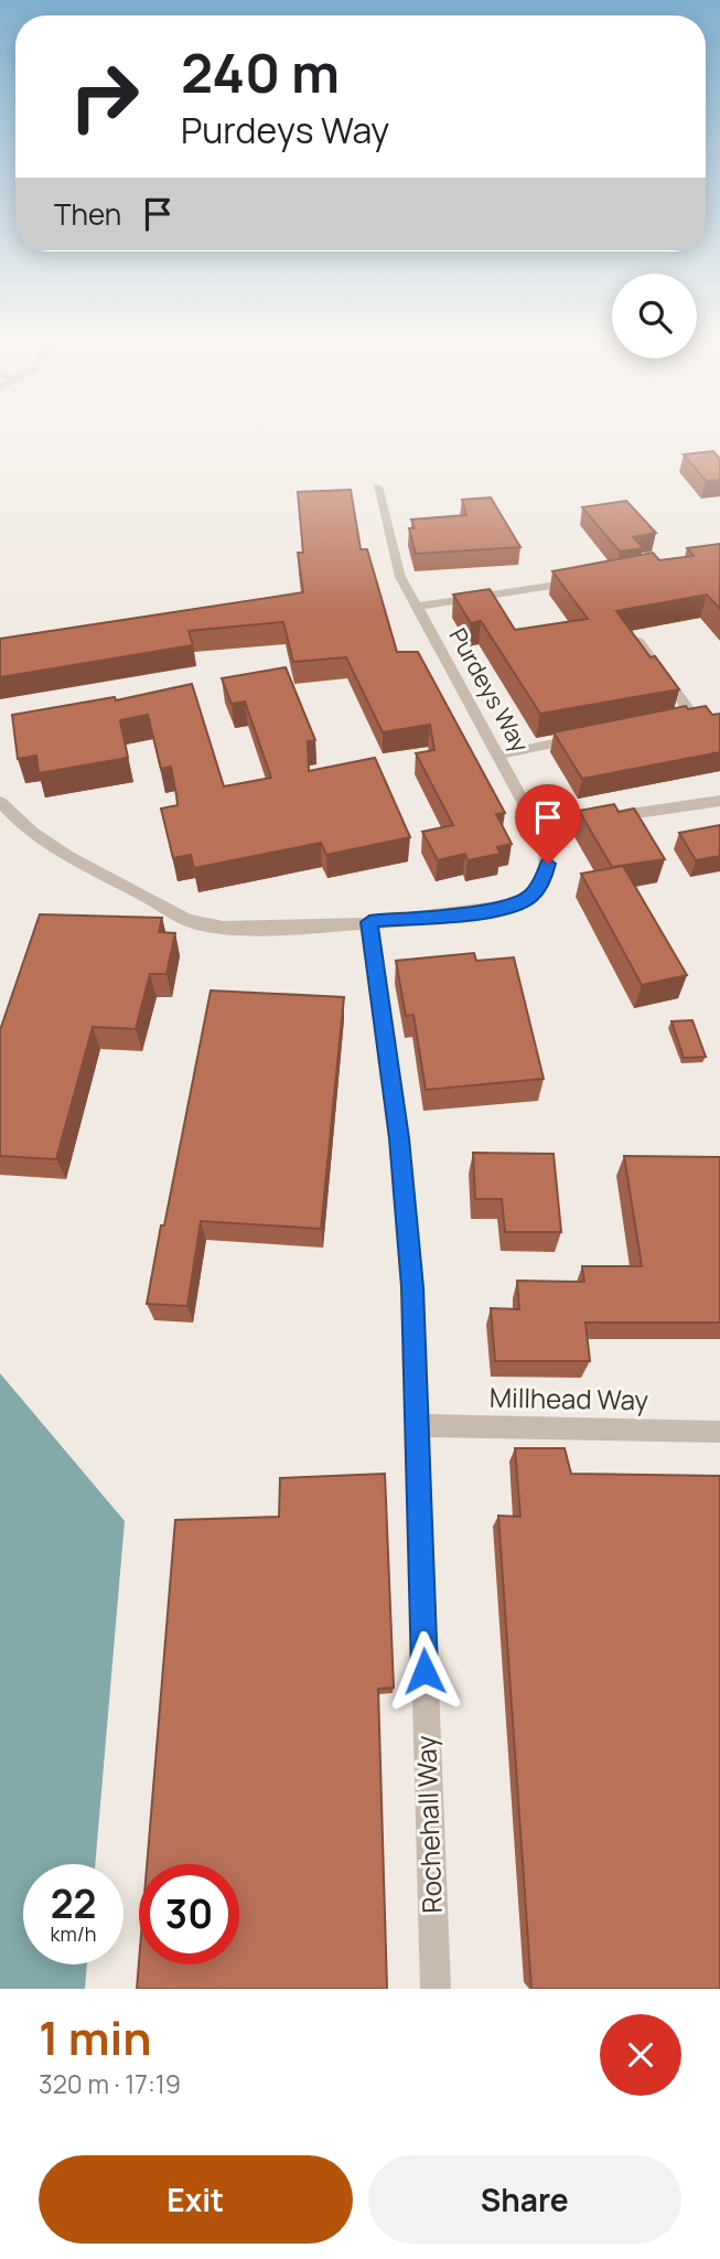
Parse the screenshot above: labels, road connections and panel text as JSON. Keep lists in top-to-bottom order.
{
  "streets": {
    "street": ["Purdeys Way", "Millhead Way", "Rochehall Way"]
  },
  "crossings": [
    ["Purdeys Way", "Rochehall Way"],
    ["Millhead Way", "Rochehall Way"]
  ],
  "page": {
    "turn": ["240 m", "Purdeys Way"],
    "then": "Then",
    "speed": "22 km/h",
    "limit": "30",
    "heading": ["1 min", "320 m · 17:19"],
    "buttons": ["Exit", "Share"]
  }
}
